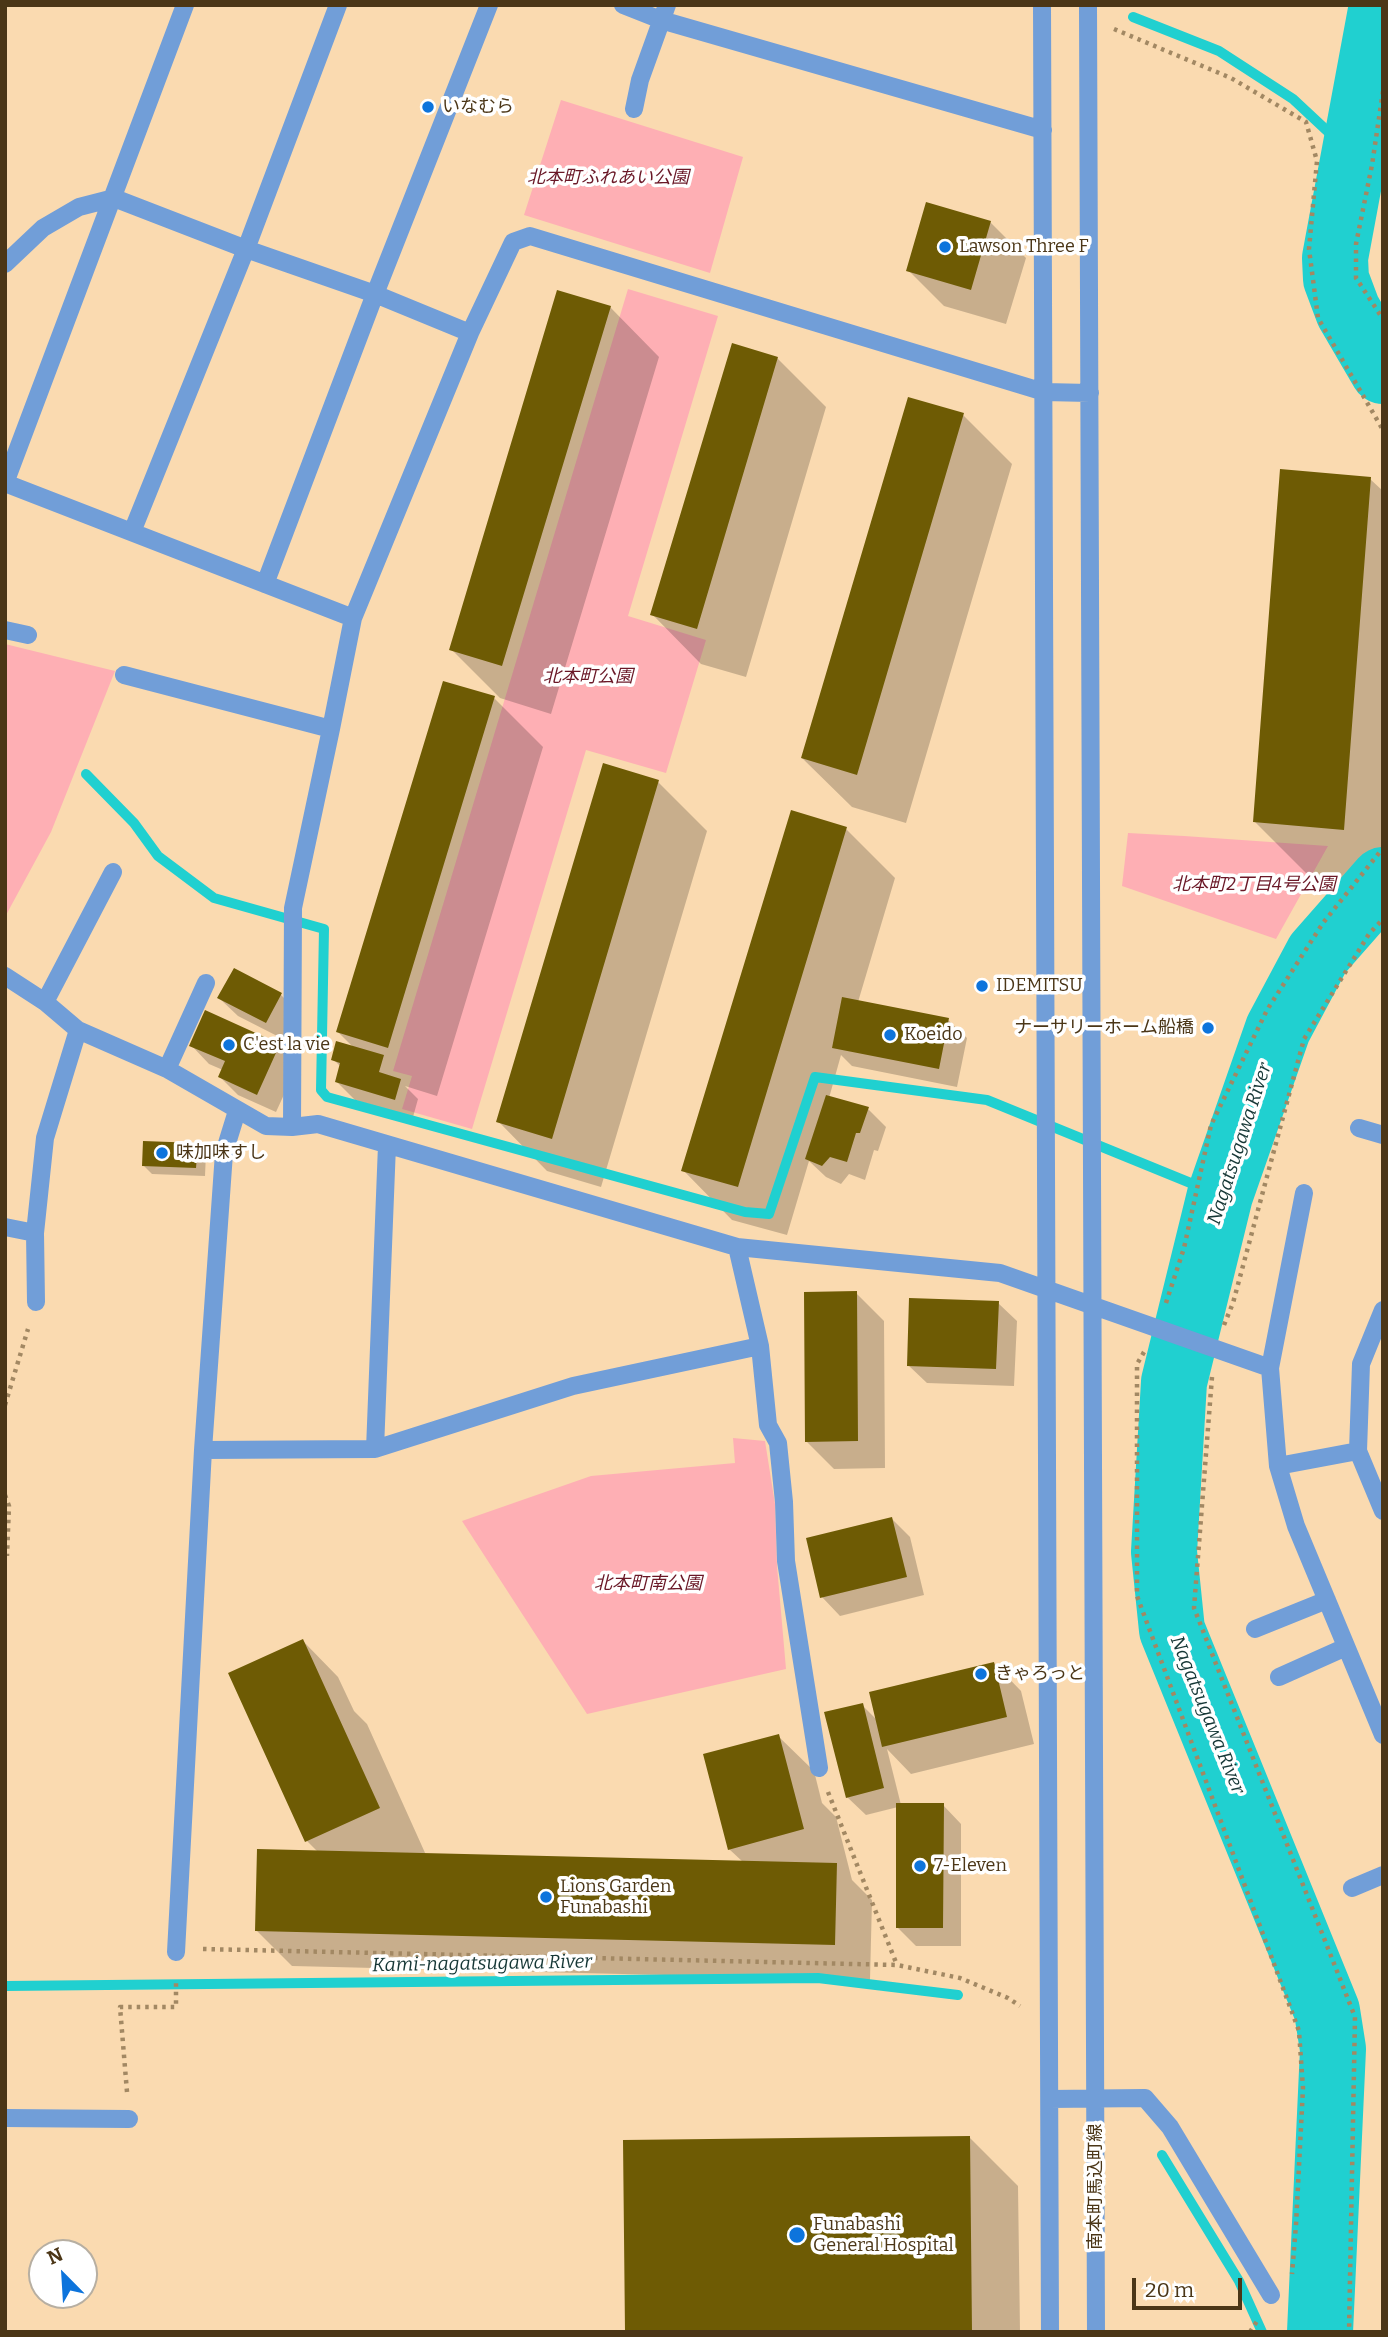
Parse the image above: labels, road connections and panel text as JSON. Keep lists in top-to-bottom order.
{
  "streets": {
    "street": ["南本町馬込町線"]
  },
  "water": ["Nagatsugawa River", "Kami-nagatsugawa River"],
  "parks": [
    "北本町ふれあい公園",
    "北本町公園",
    "北本町2丁目4号公園",
    "北本町南公園"
  ],
  "places": [
    "いなむら",
    "Lawson Three F",
    "IDEMITSU",
    "ナーサリーホーム船橋",
    "Koeido",
    "C'est la vie",
    "味加味すし",
    "きゃろっと",
    "7-Eleven",
    "Lions Garden Funabashi",
    "Funabashi General Hospital"
  ],
  "scale_bar": "20 m",
  "north": "top left"
}
